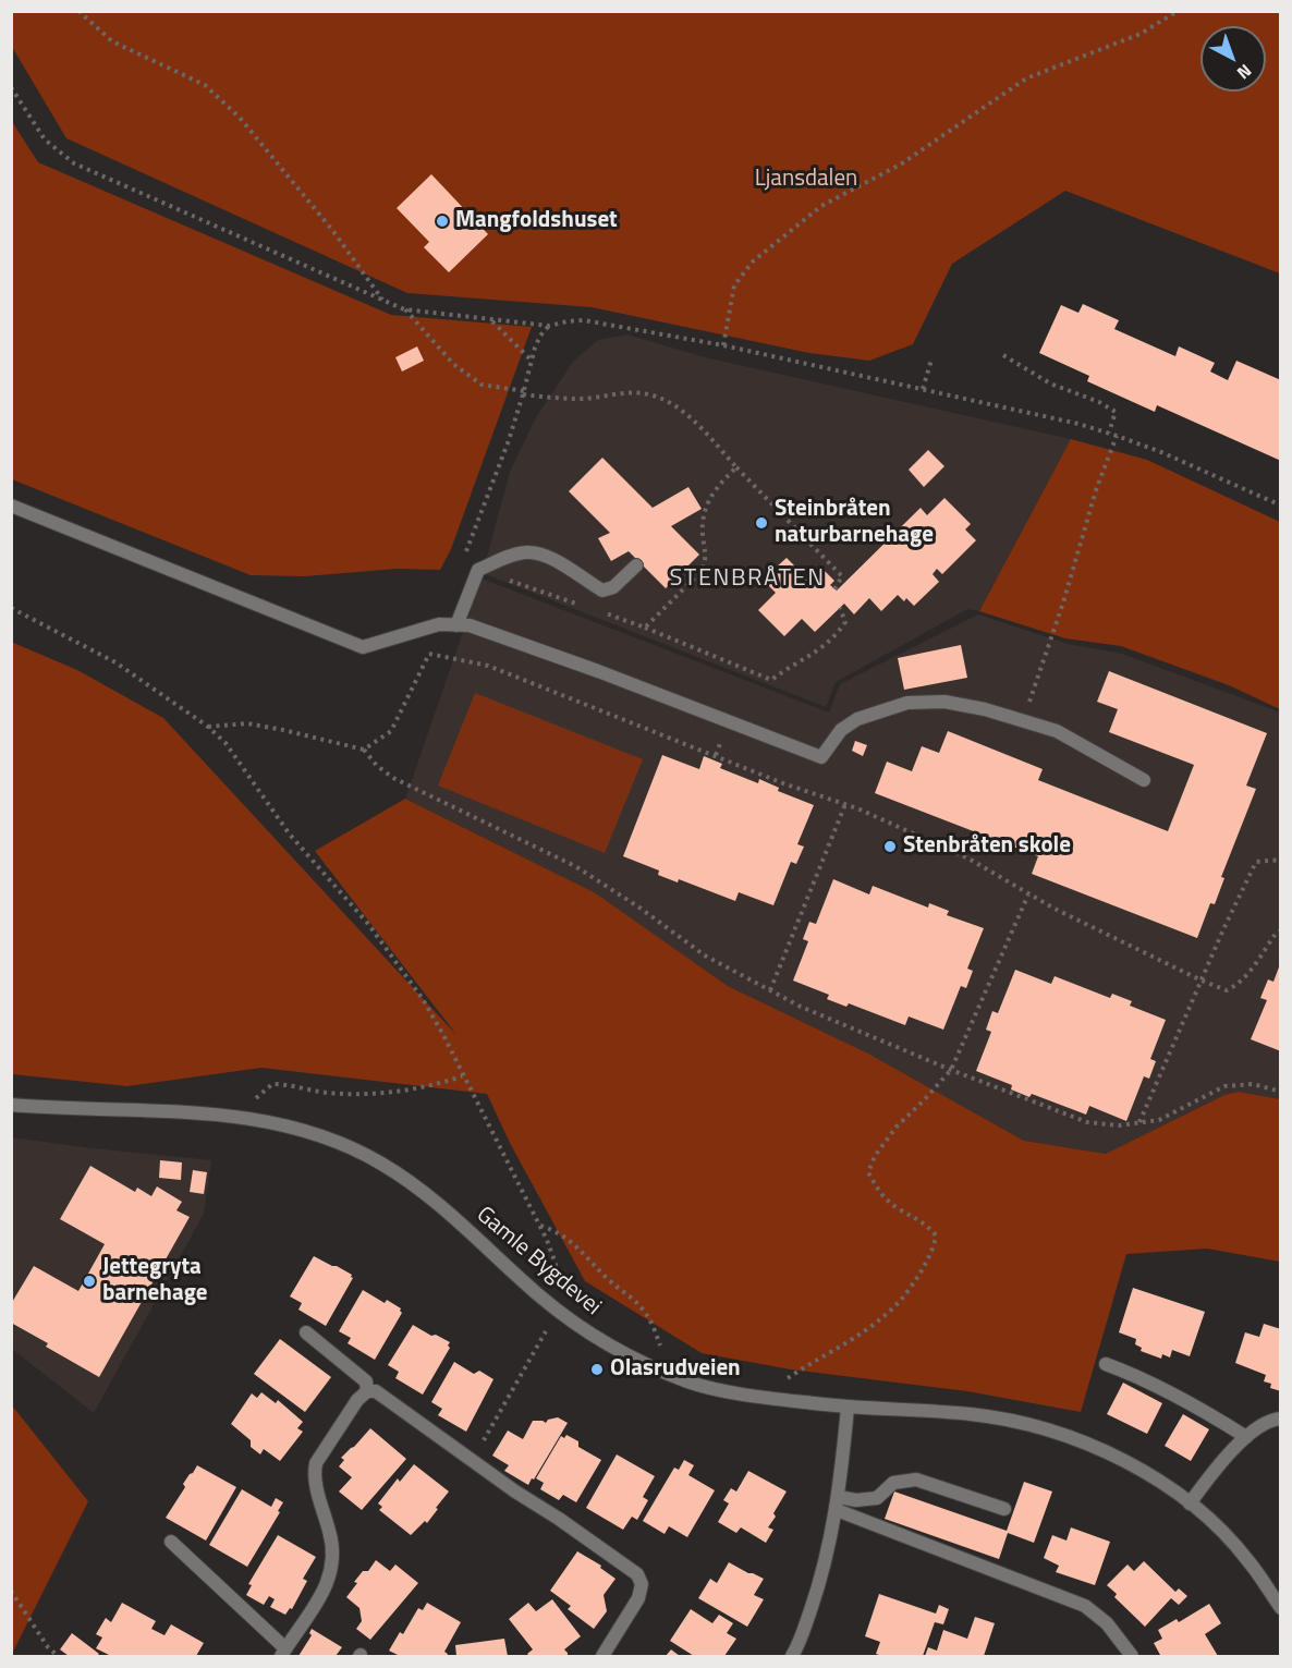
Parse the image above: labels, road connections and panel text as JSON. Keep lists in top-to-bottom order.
{
  "streets": {
    "street": ["Gamle Bygdevei"]
  },
  "districts": ["STENBRÅTEN"],
  "parks": ["Ljansdalen"],
  "places": [
    "Mangfoldshuset",
    "Steinbråten naturbarnehage",
    "Stenbråten skole",
    "Jettegryta barnehage",
    "Olasrudveien"
  ],
  "north": "bottom right"
}
